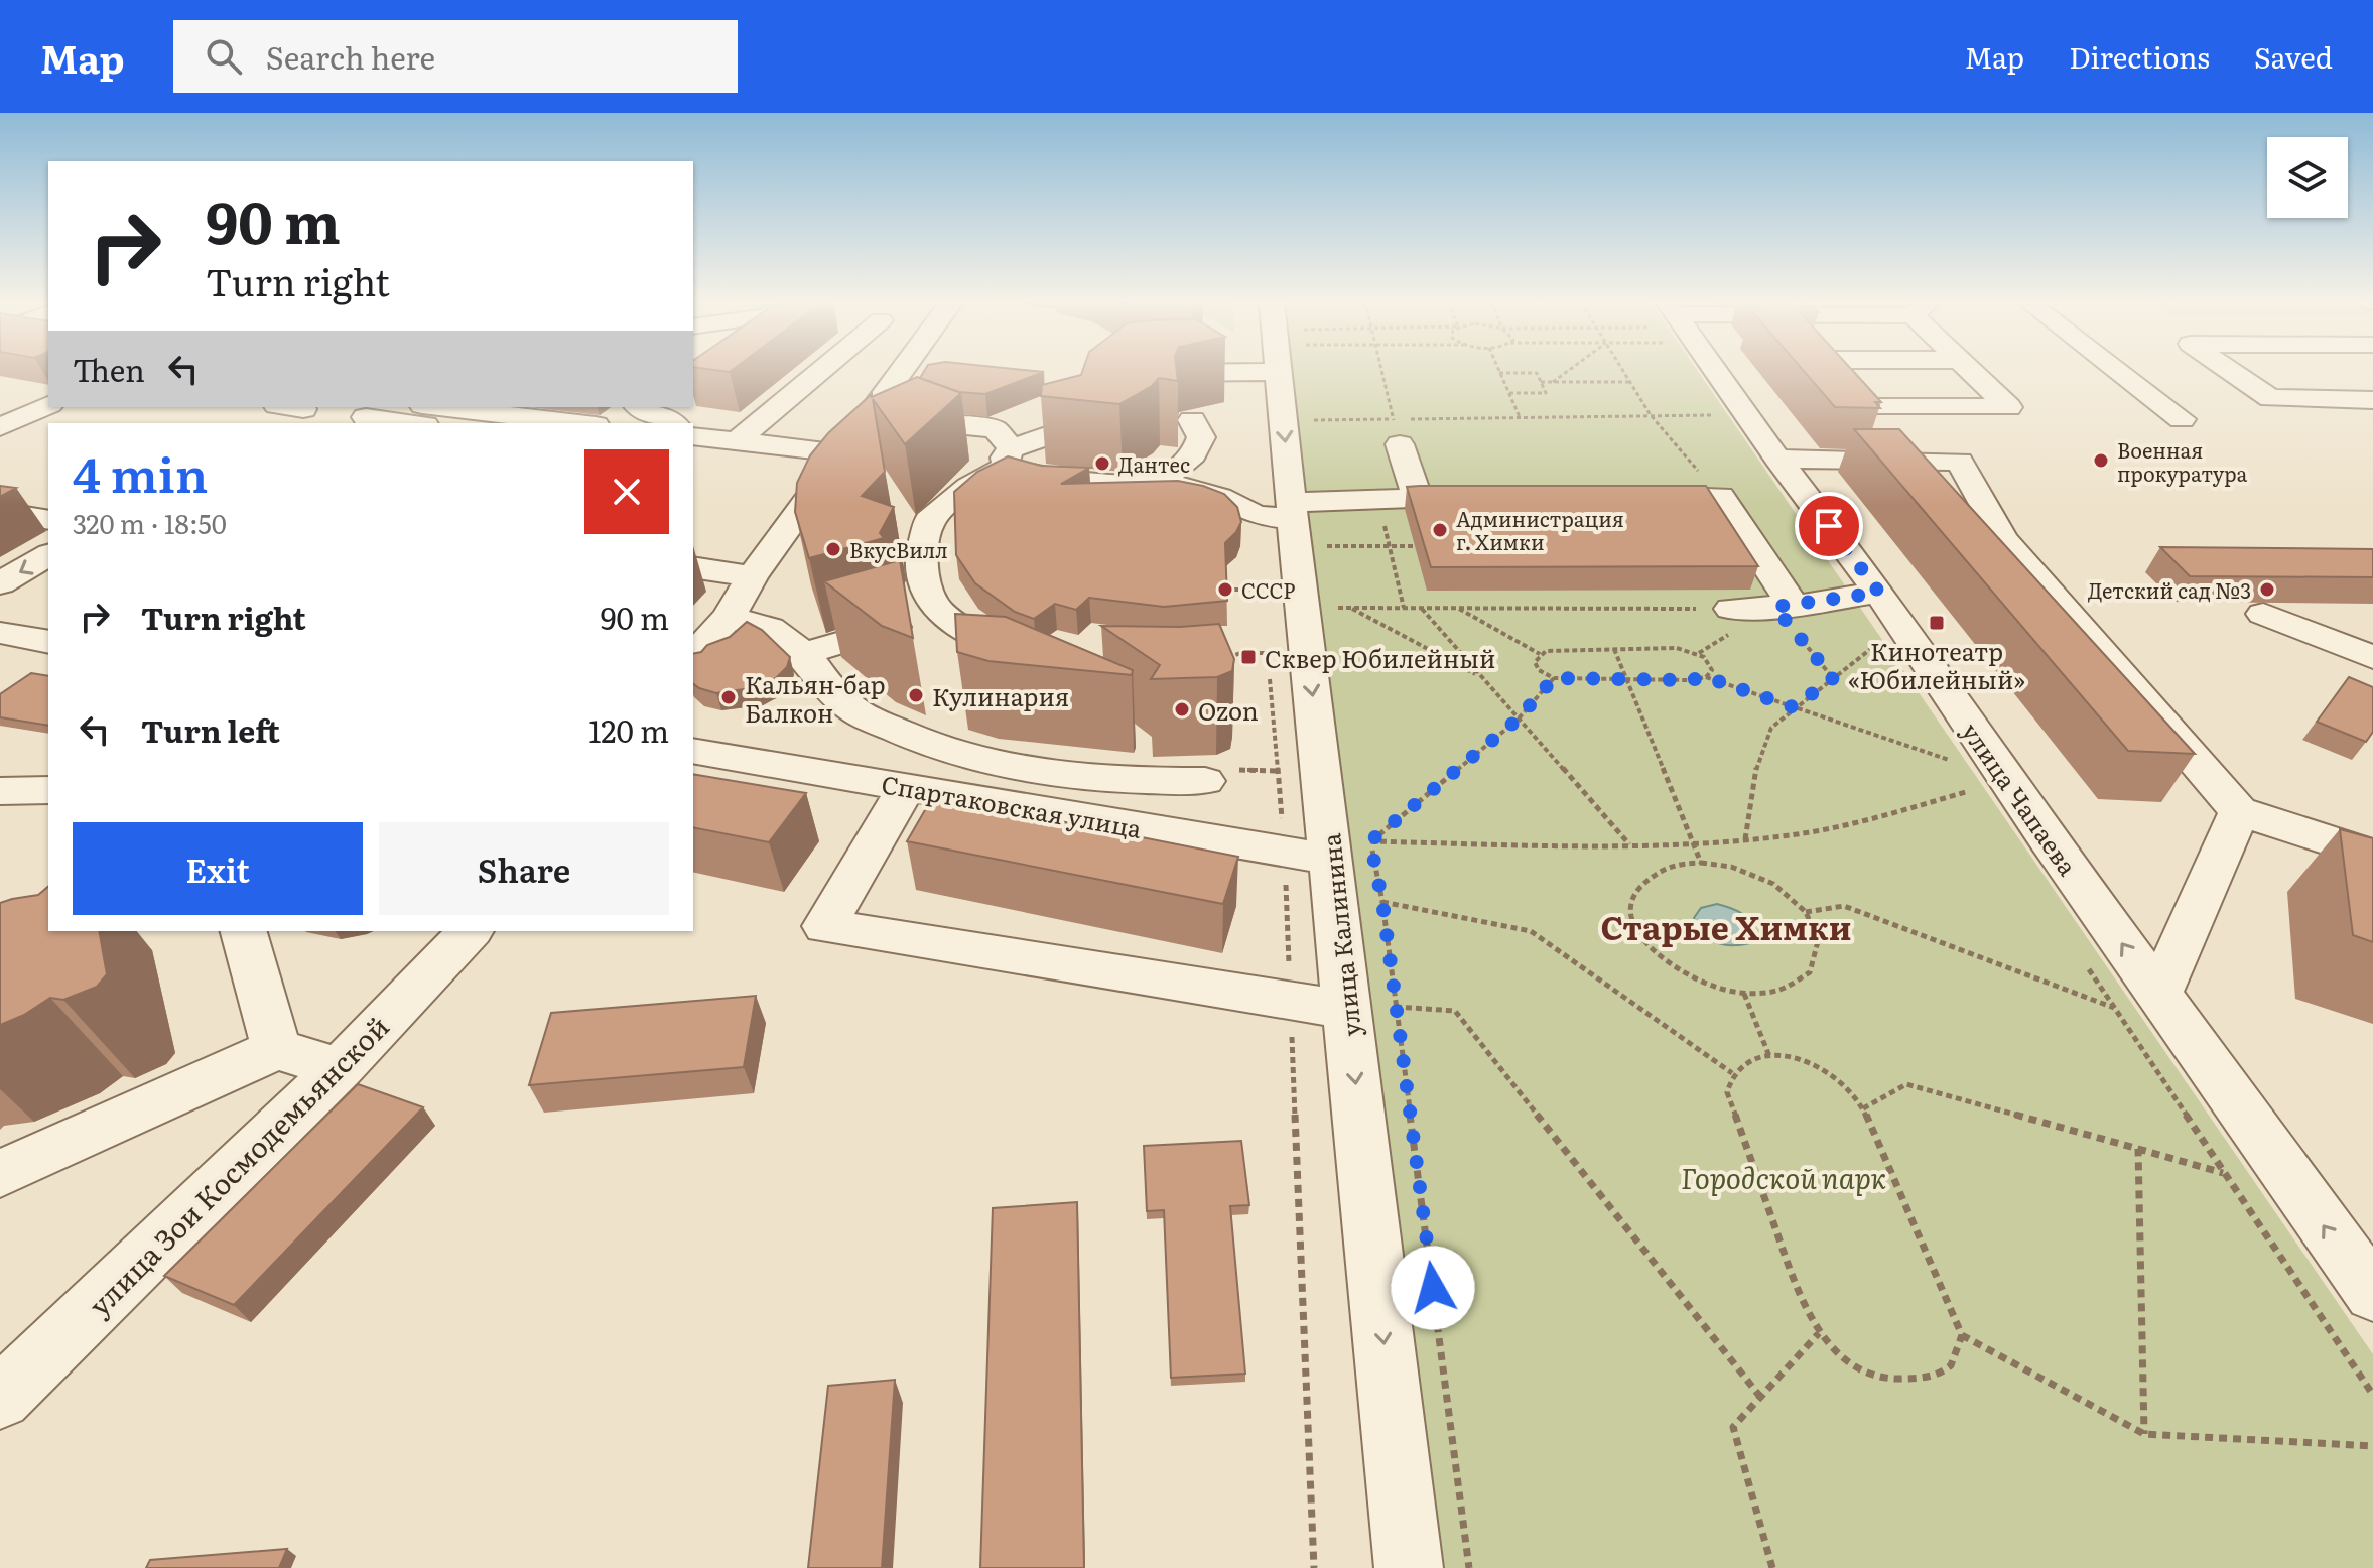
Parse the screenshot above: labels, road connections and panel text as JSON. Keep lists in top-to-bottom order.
{
  "streets": {
    "street": [
      "улица Чапаева",
      "Спартаковская улица",
      "улица Калинина",
      "улица Зои Космодемьянской"
    ]
  },
  "crossings": [
    ["Спартаковская улица", "улица Калинина"]
  ],
  "one_way": ["улица Чапаева", "улица Калинина"],
  "districts": ["Старые Химки"],
  "parks": ["Городской парк"],
  "places": {
    "other": [
      "Военная прокуратура",
      "Дантес",
      "Администрация г. Химки",
      "ВкусВилл",
      "СССР",
      "Детский сад №3",
      "Кулинария",
      "Кальян-бар Балкон",
      "Ozon"
    ],
    "transit": ["Кинотеатр «Юбилейный»", "Сквер Юбилейный"]
  },
  "page": {
    "header": "Map",
    "search": "Search here",
    "nav": ["Map", "Directions", "Saved"],
    "turn": ["90 m", "Turn right"],
    "then": "Then",
    "heading": ["4 min", "320 m · 18:50"],
    "list": [
      {
        "name": "Turn right",
        "value": "90 m"
      },
      {
        "name": "Turn left",
        "value": "120 m"
      }
    ],
    "buttons": ["Exit", "Share"]
  }
}
